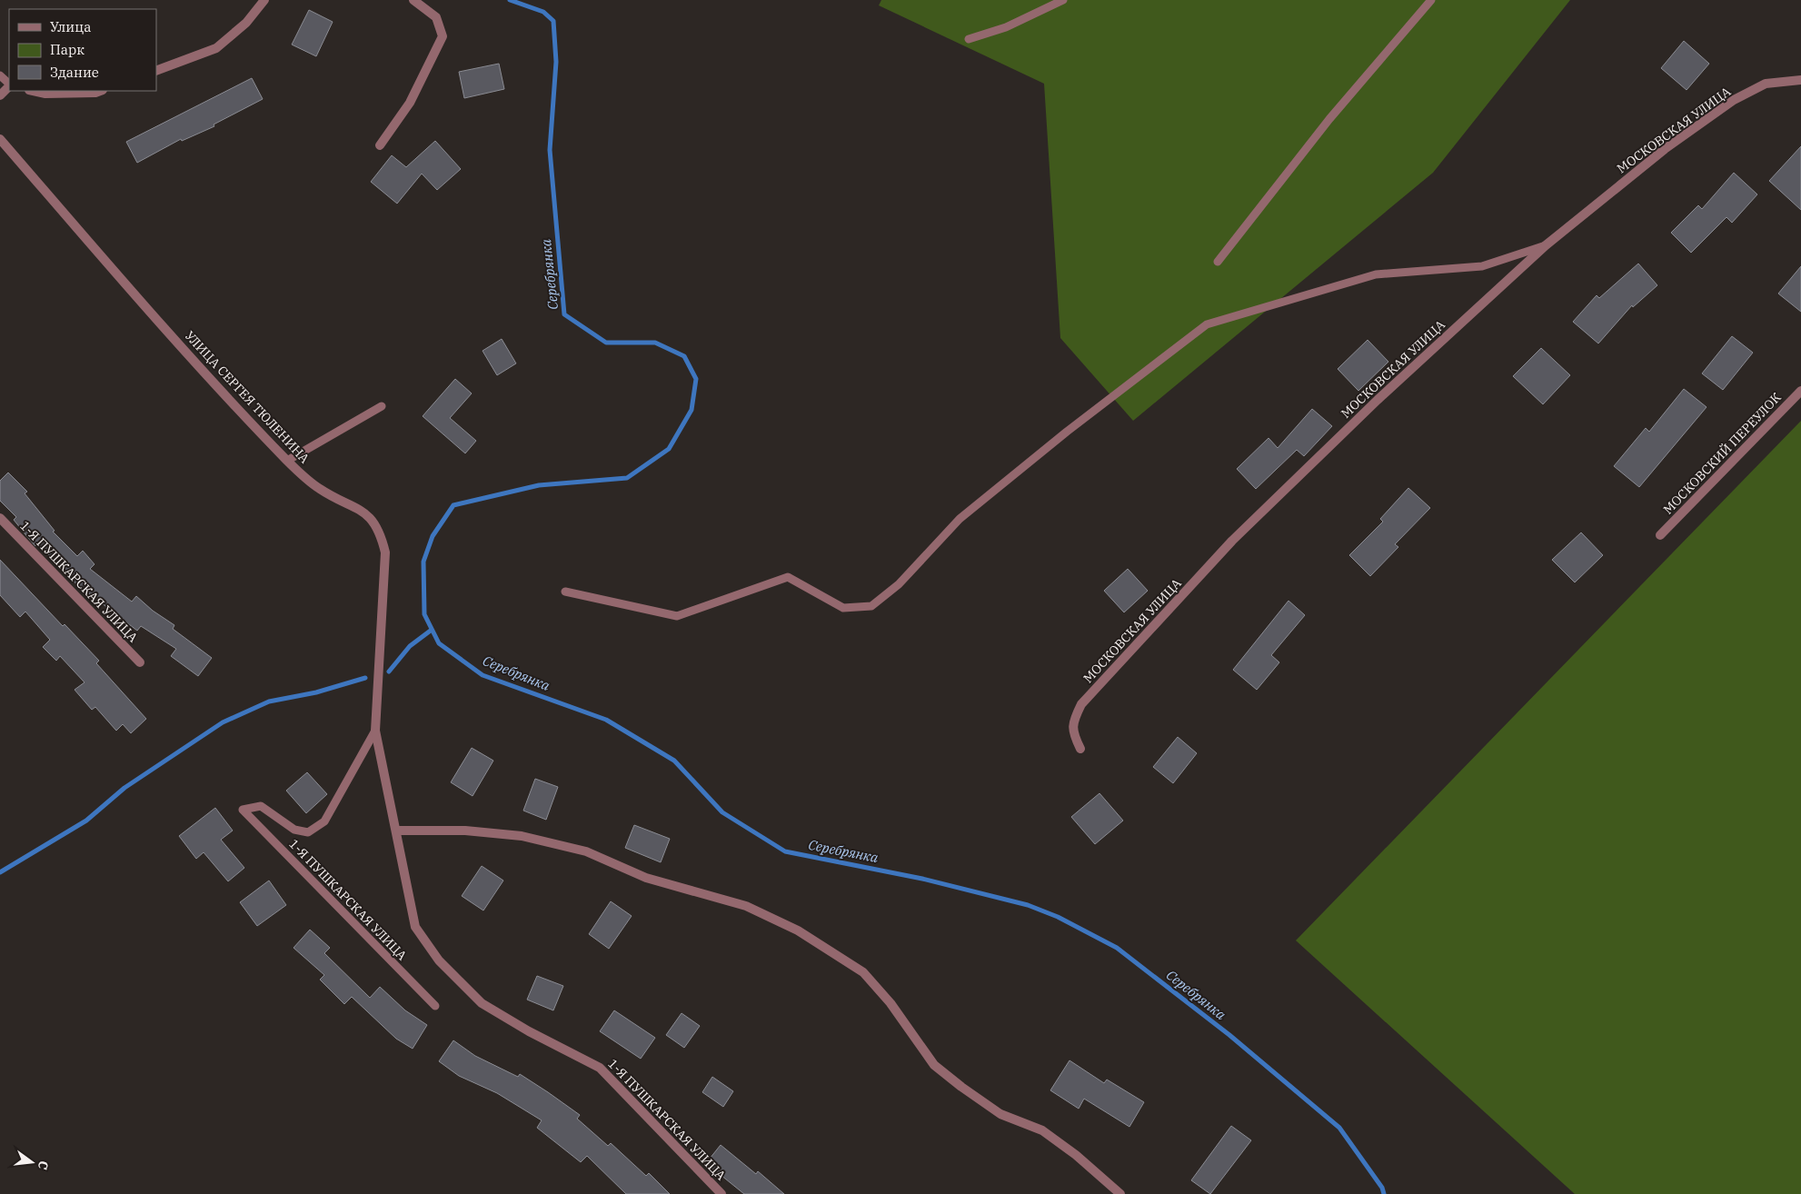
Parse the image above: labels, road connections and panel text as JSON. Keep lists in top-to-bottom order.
{
  "streets": {
    "street": [
      "МОСКОВСКАЯ УЛИЦА",
      "УЛИЦА СЕРГЕЯ ТЮЛЕНИНА",
      "МОСКОВСКИЙ ПЕРЕУЛОК",
      "1-Я ПУШКАРСКАЯ УЛИЦА"
    ]
  },
  "crossings": [
    ["УЛИЦА СЕРГЕЯ ТЮЛЕНИНА", "1-Я ПУШКАРСКАЯ УЛИЦА"]
  ],
  "water": ["Серебрянка"],
  "legend": ["Улица", "Парк", "Здание"],
  "north": "right"
}
